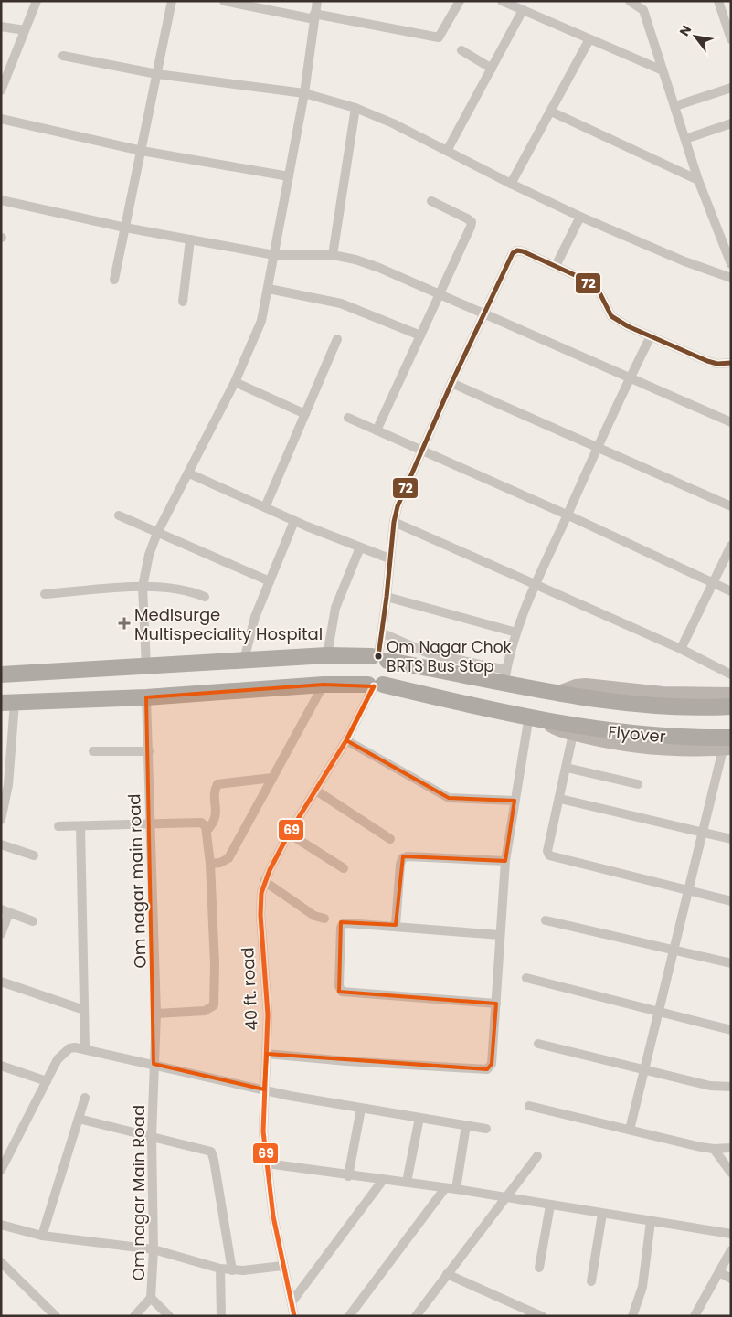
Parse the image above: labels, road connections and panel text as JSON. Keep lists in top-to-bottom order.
{
  "streets": {
    "highway": ["Flyover"],
    "street": ["Om nagar main road", "40 ft. road", "Om nagar Main Road"]
  },
  "crossings": [
    ["Flyover", "Om nagar main road"],
    ["Flyover", "40 ft. road"],
    ["Om nagar main road", "Om nagar Main Road"]
  ],
  "places": {
    "health": ["Medisurge Multispeciality Hospital"],
    "other": ["Om Nagar Chok BRTS Bus Stop"]
  },
  "lines": ["transit line 72", "transit line 69"],
  "north": "top left"
}
